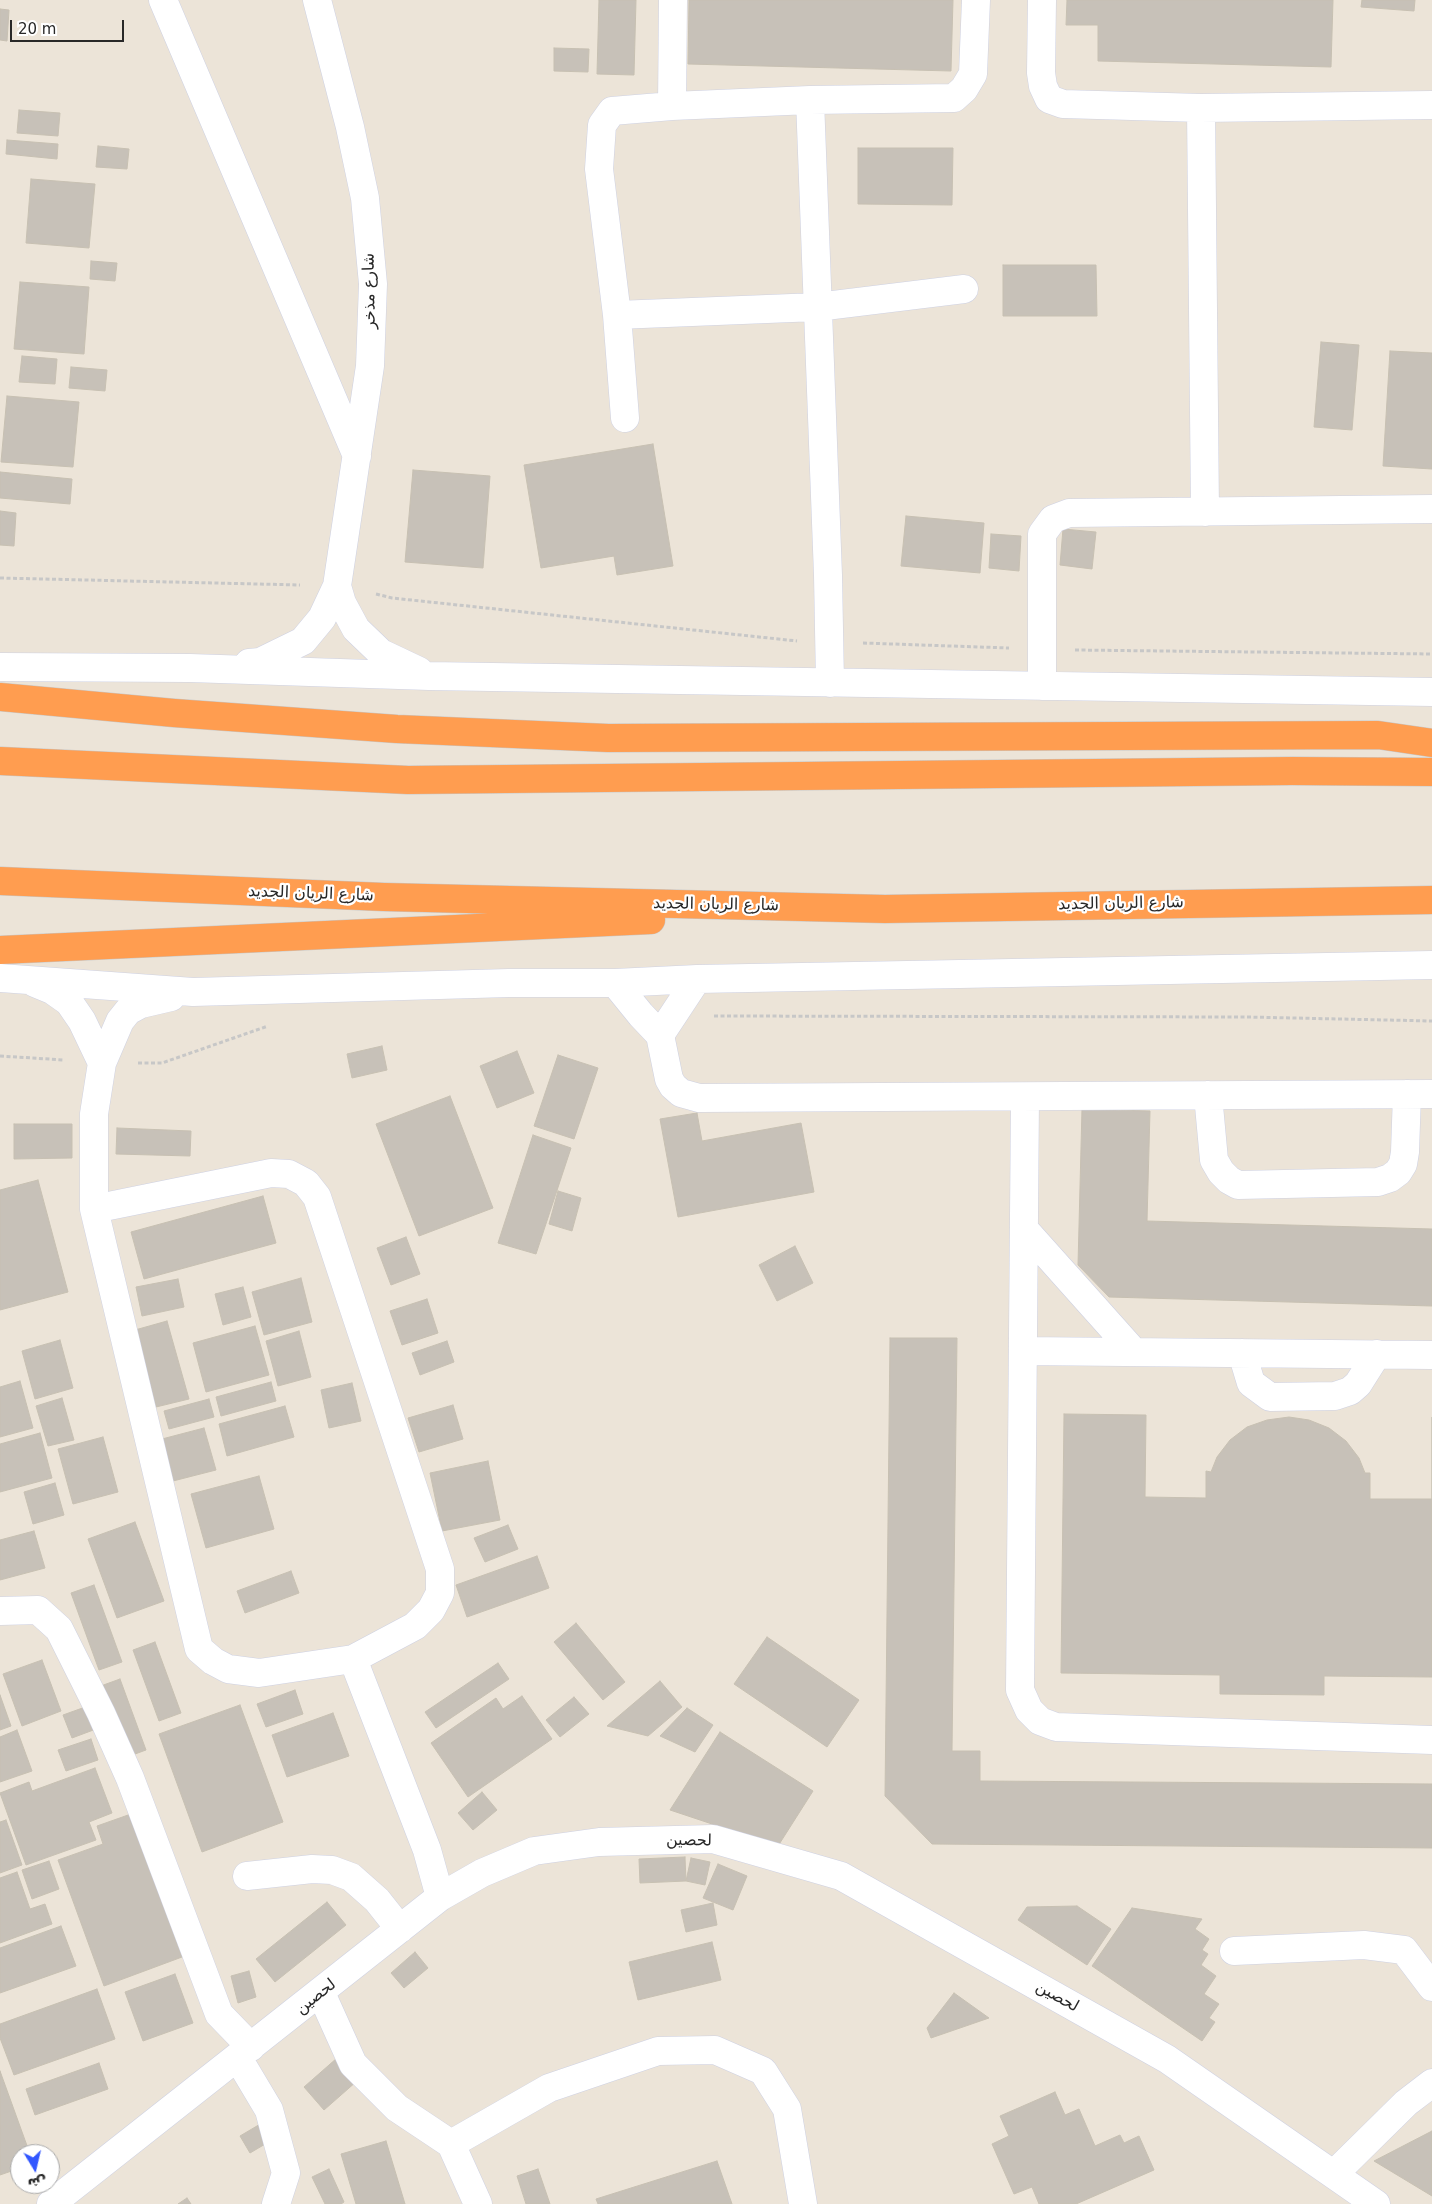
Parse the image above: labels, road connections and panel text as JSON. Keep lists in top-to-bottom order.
{
  "streets": {
    "highway": ["شارع الريان الجديد"],
    "street": ["شارع مذخر", "لحصين"]
  },
  "scale_bar": "20 m",
  "north": "bottom"
}
